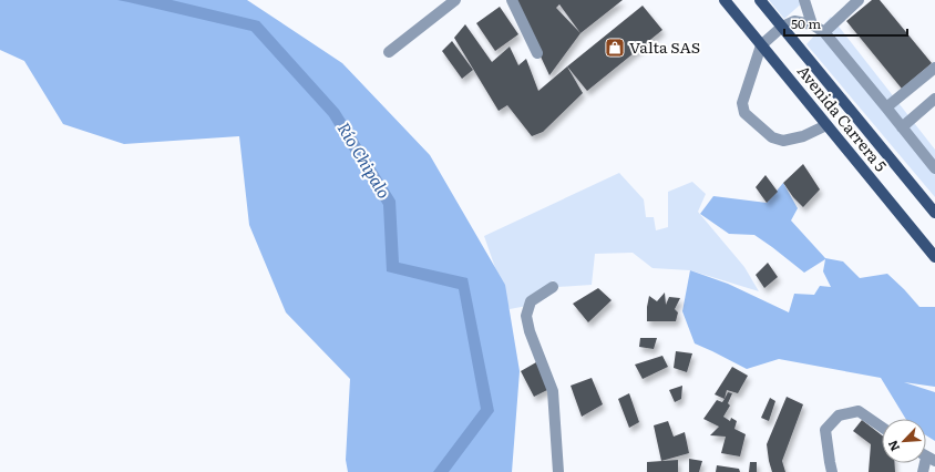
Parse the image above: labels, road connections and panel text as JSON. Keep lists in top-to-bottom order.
{
  "streets": {
    "main road": ["Avenida Carrera 5"]
  },
  "water": ["Río Chipalo"],
  "places": {
    "shop": ["Valta SAS"]
  },
  "scale_bar": "50 m",
  "north": "bottom left"
}
